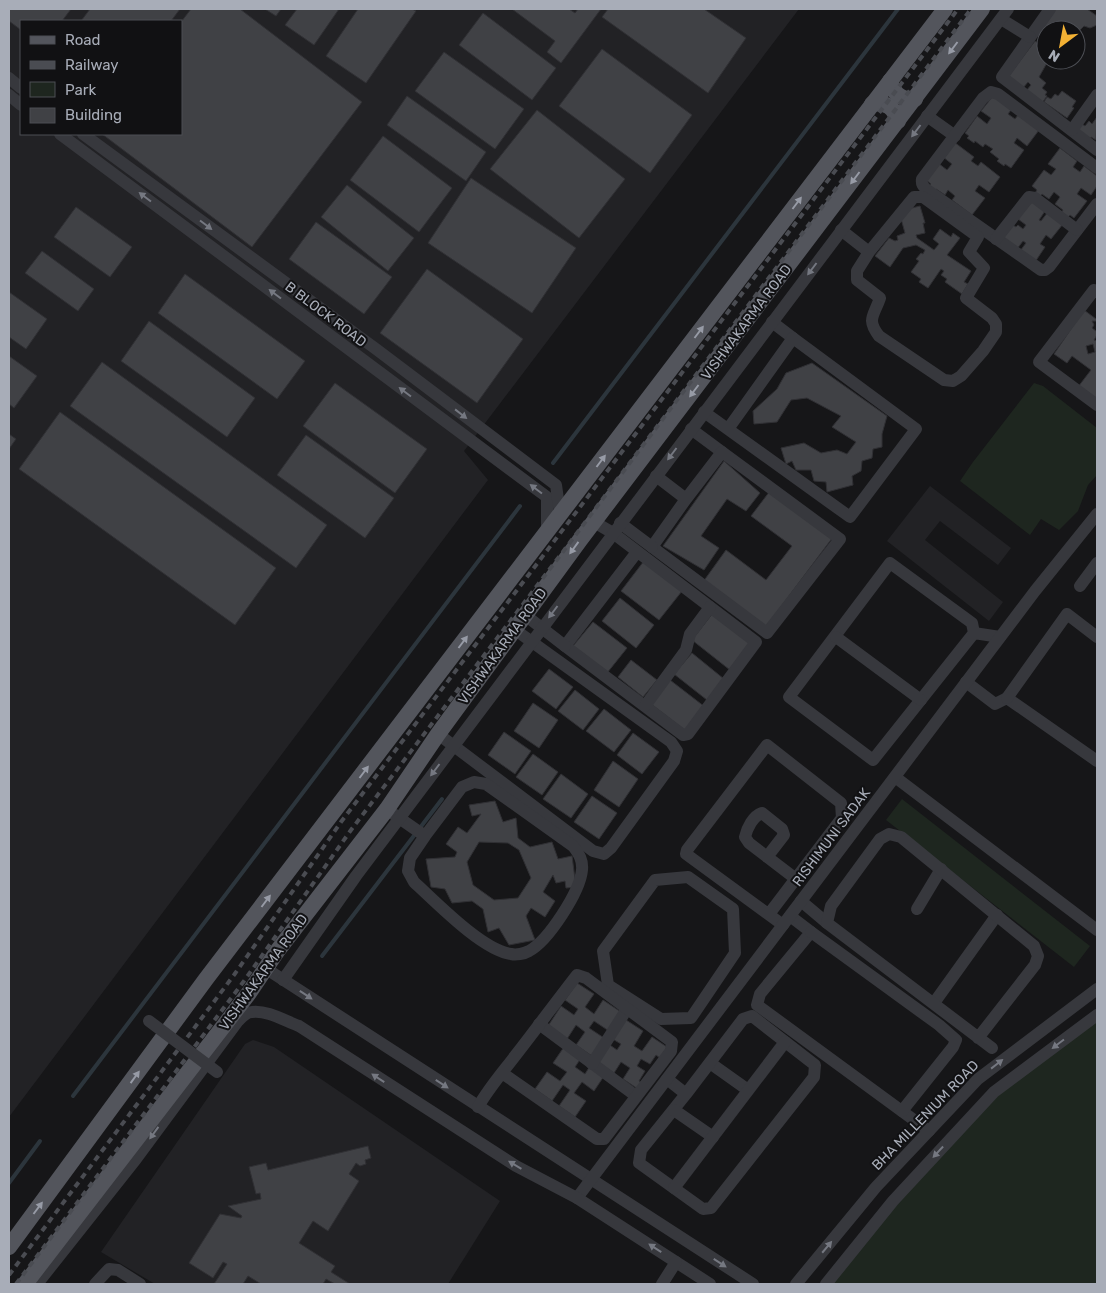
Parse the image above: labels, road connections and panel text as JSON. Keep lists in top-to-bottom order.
{
  "streets": {
    "main road": ["VISHWAKARMA ROAD"],
    "street": ["B BLOCK ROAD", "RISHIMUNI SADAK", "BHA MILLENIUM ROAD"]
  },
  "legend": [
    "Road",
    "Railway",
    "Park",
    "Building"
  ],
  "north": "bottom left"
}
